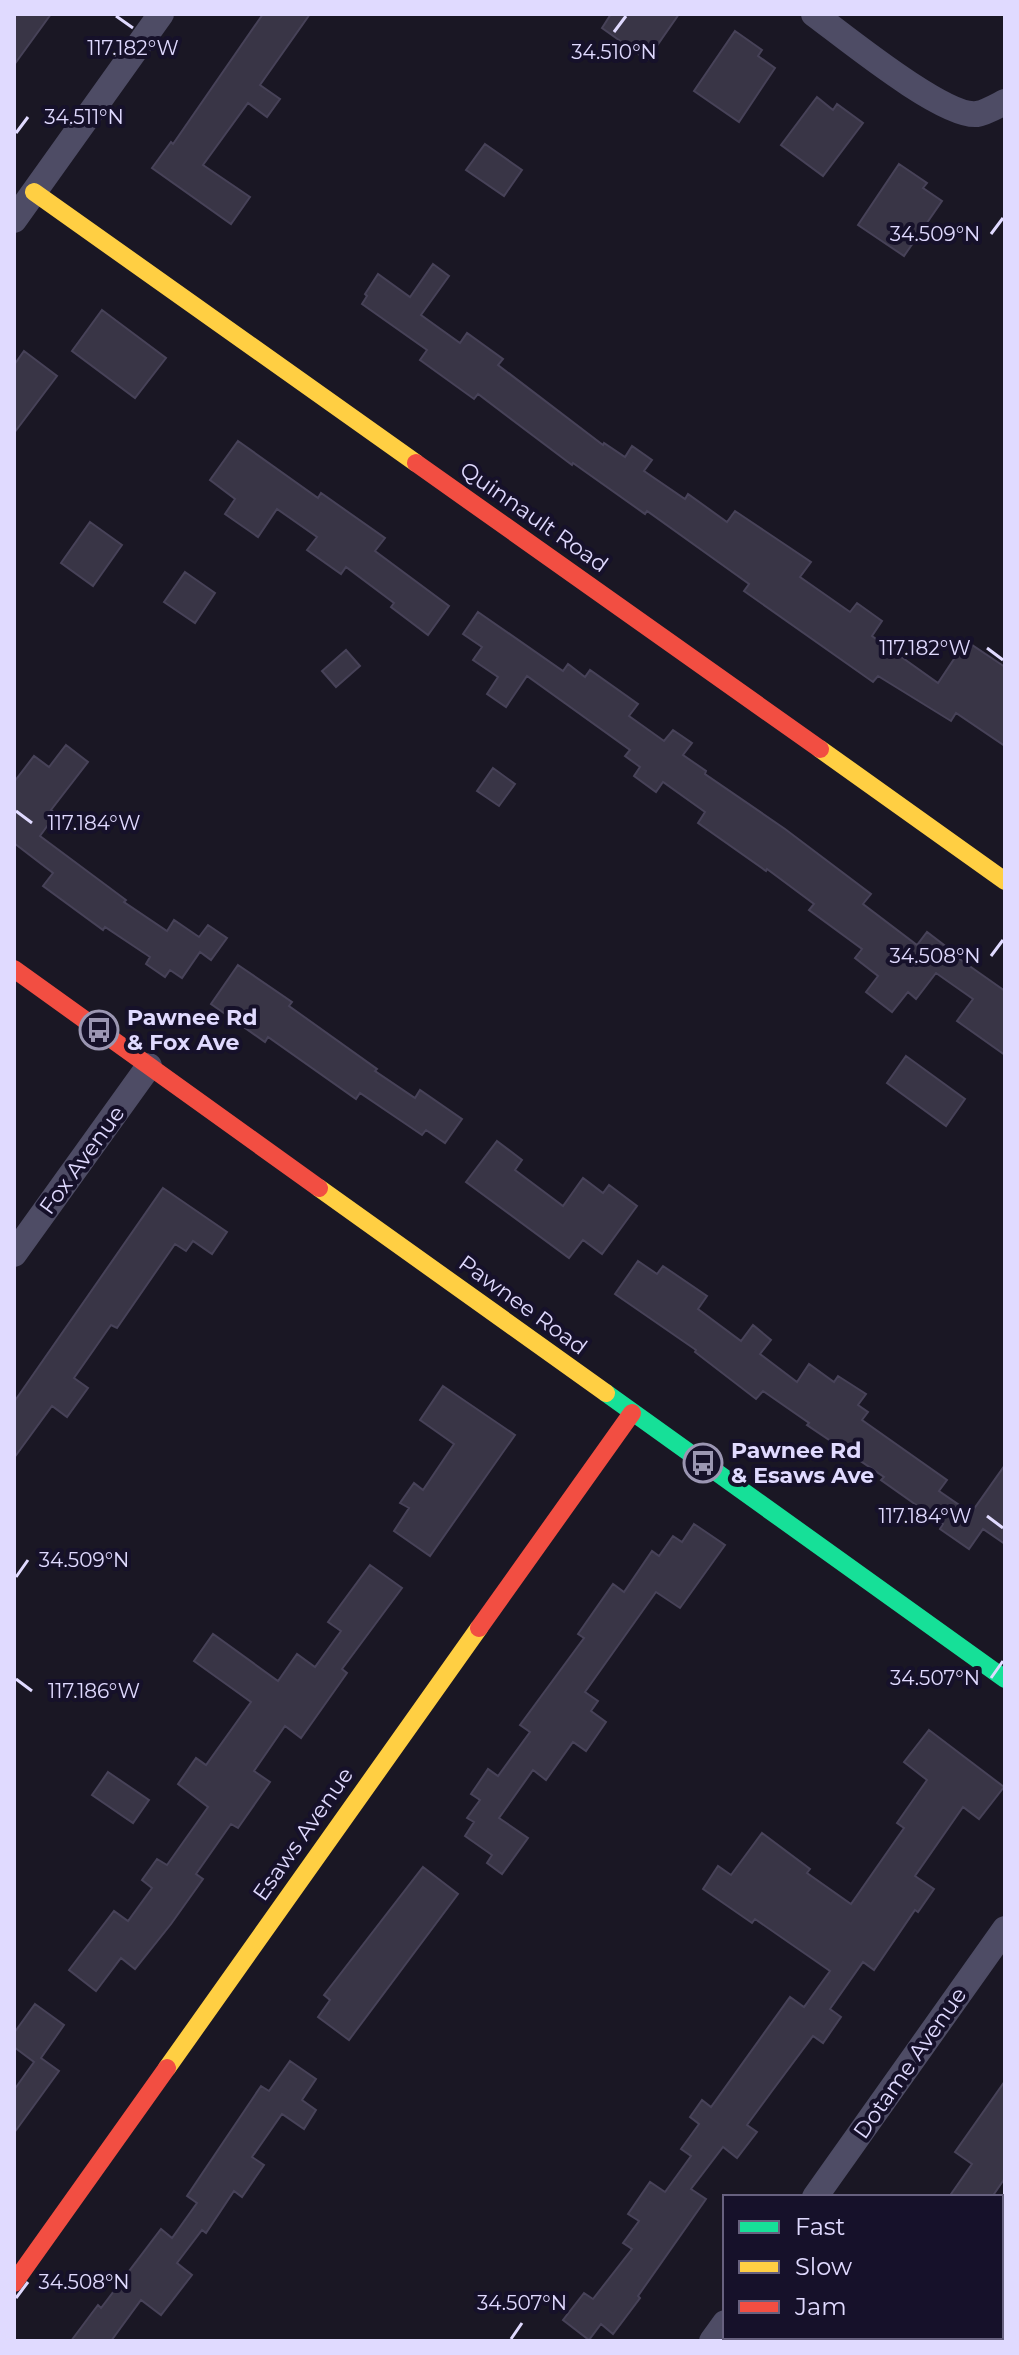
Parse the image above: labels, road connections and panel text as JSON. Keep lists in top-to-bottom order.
{
  "streets": {
    "street": [
      "Quinnault Road",
      "Fox Avenue",
      "Pawnee Road",
      "Esaws Avenue",
      "Dotame Avenue"
    ]
  },
  "crossings": [
    ["Fox Avenue", "Pawnee Road"],
    ["Pawnee Road", "Esaws Avenue"]
  ],
  "places": {
    "bus stop": ["Pawnee Rd & Fox Ave", "Pawnee Rd & Esaws Ave"]
  },
  "legend": ["Fast", "Slow", "Jam"],
  "coordinates": [
    "117.182°W",
    "34.510°N",
    "34.511°N",
    "34.509°N",
    "117.184°W",
    "34.508°N",
    "34.507°N",
    "117.186°W"
  ]
}
